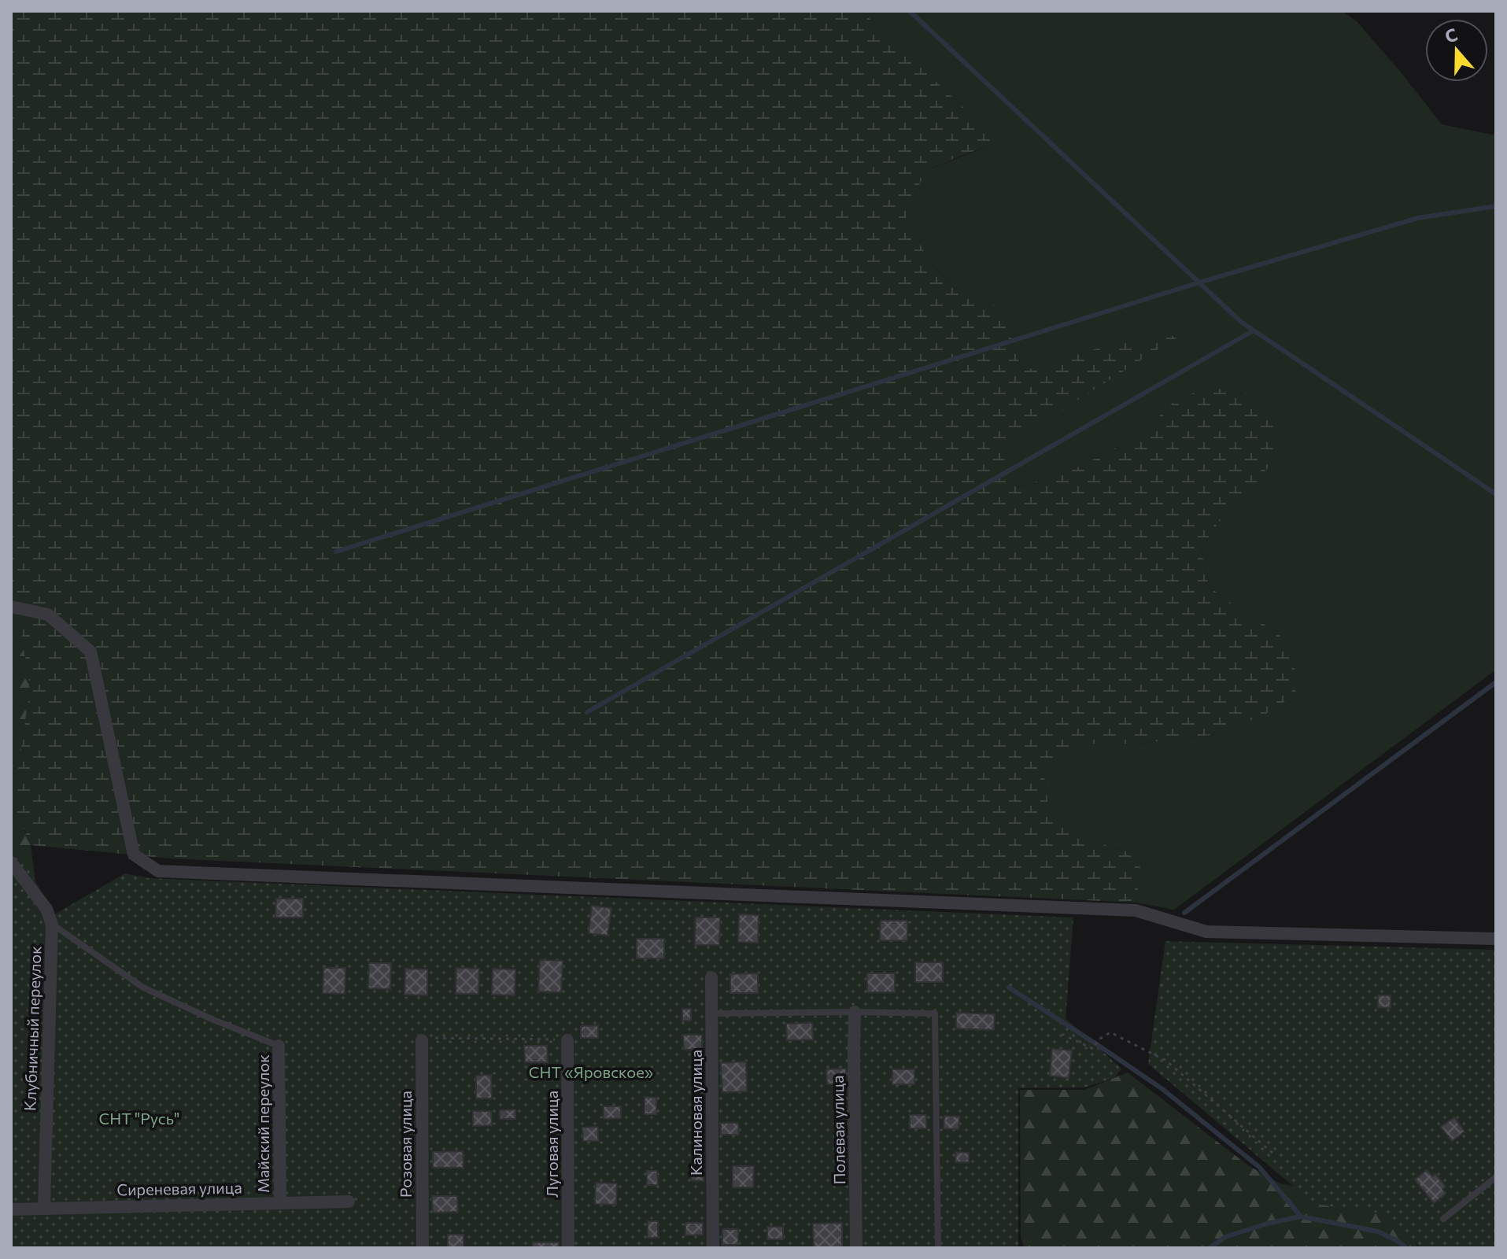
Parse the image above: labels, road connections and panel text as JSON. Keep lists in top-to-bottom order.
{
  "streets": {
    "street": [
      "Клубничный переулок",
      "Калиновая улица",
      "Майский переулок",
      "Полевая улица",
      "Розовая улица",
      "Луговая улица",
      "Сиреневая улица"
    ]
  },
  "crossings": [
    ["Клубничный переулок", "Сиреневая улица"],
    ["Майский переулок", "Сиреневая улица"]
  ],
  "parks": ["СНТ «Яровское»", "СНТ \"Русь\""],
  "north": "top"
}
